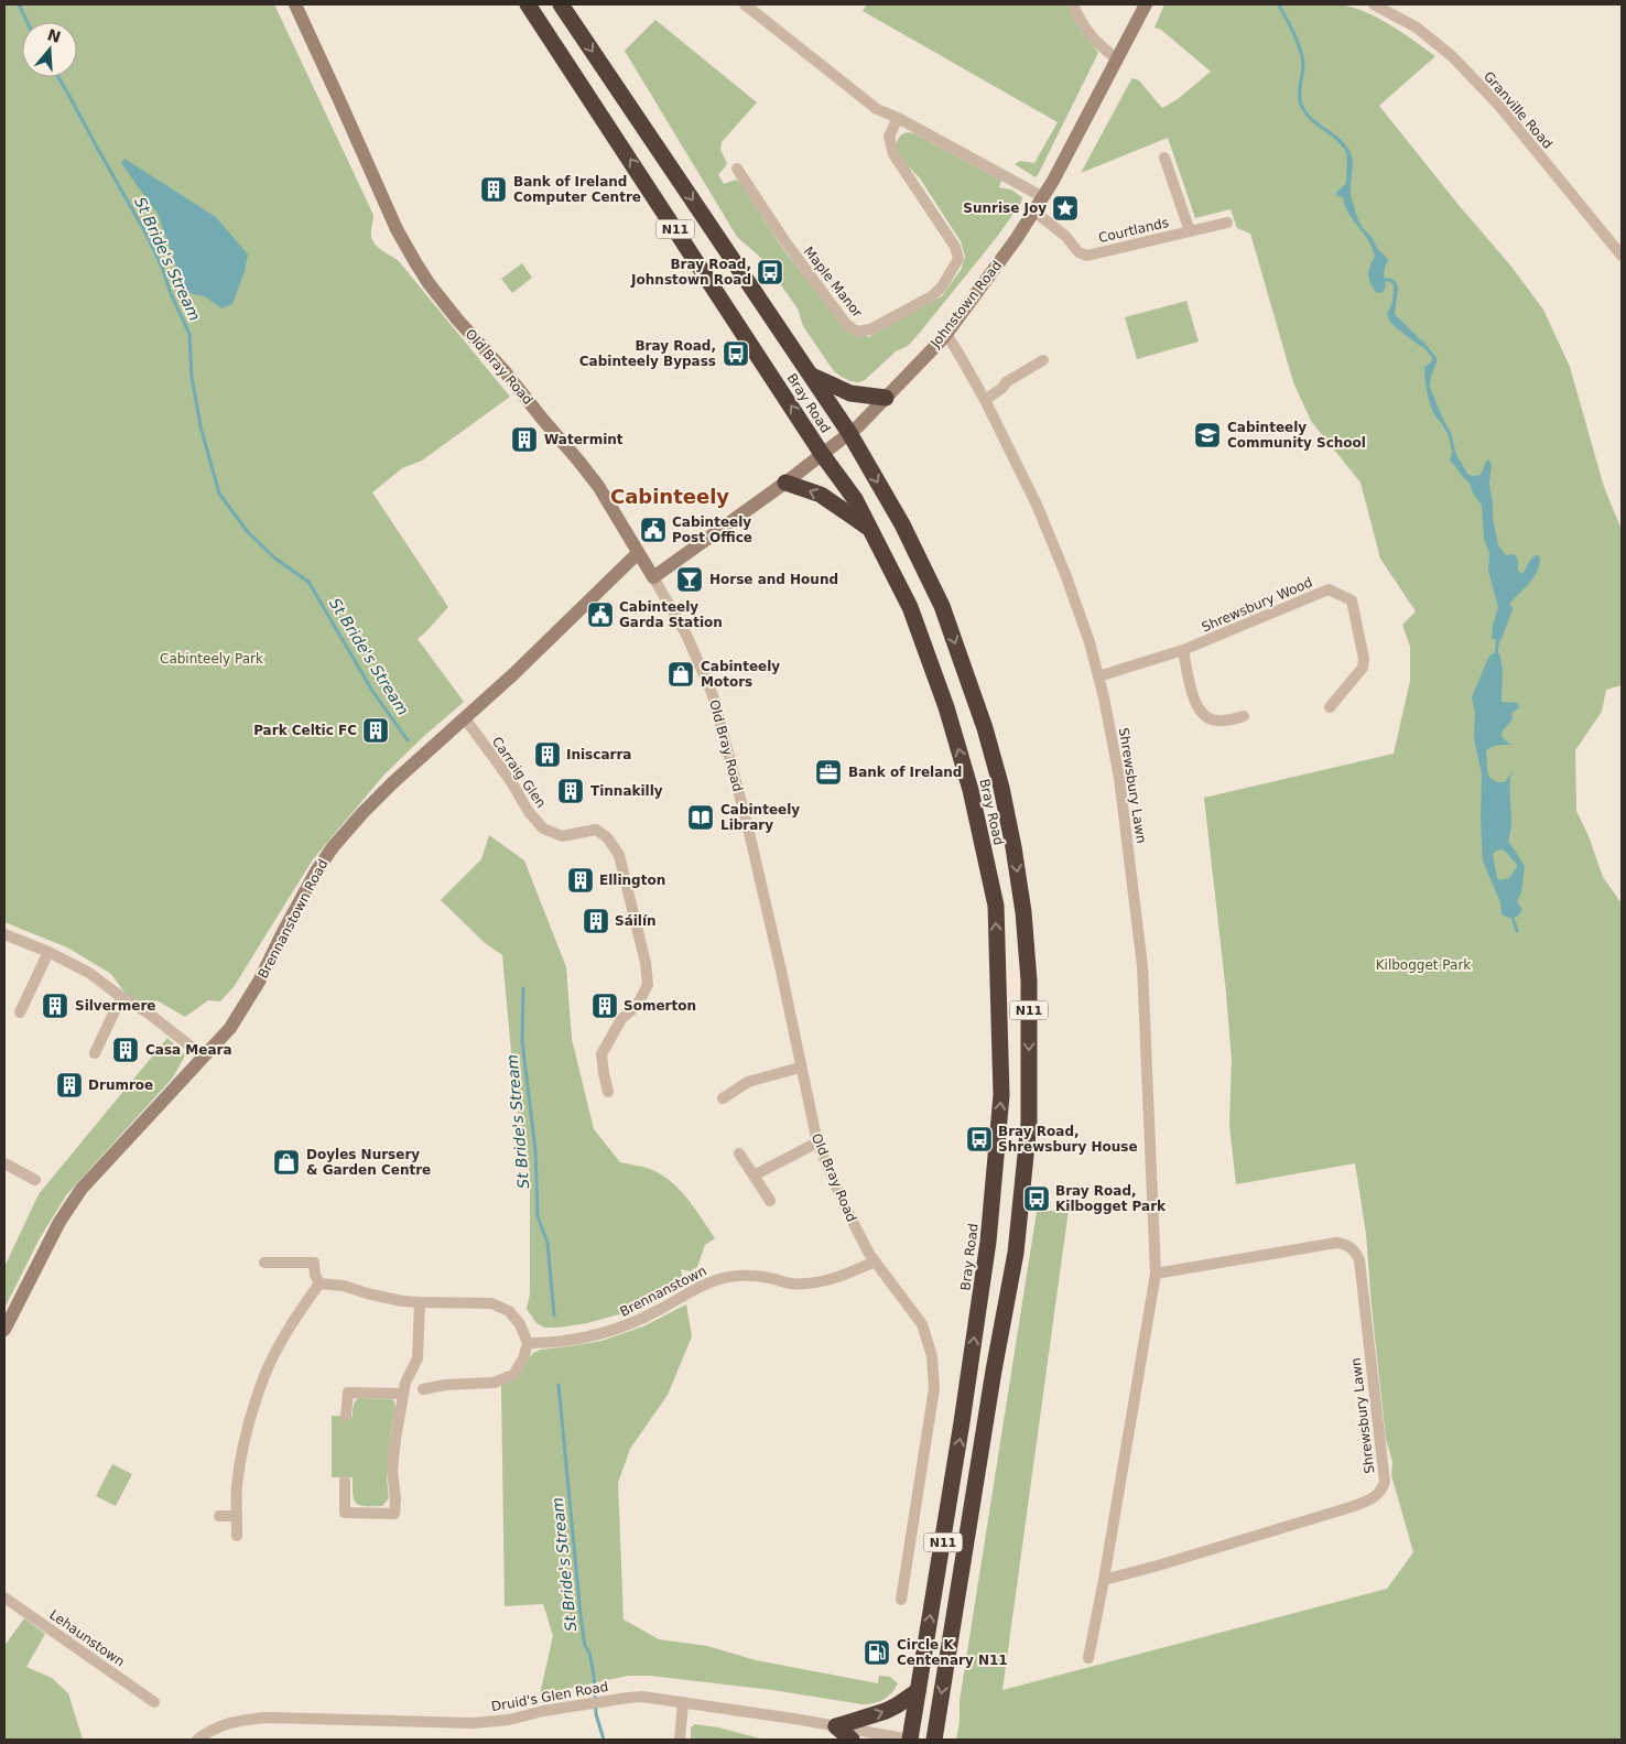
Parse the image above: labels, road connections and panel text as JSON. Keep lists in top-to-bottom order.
{
  "streets": {
    "highway": ["N11", "Bray Road"],
    "street": [
      "Granville Road",
      "Courtlands",
      "Maple Manor",
      "Johnstown Road",
      "Old Bray Road",
      "Shrewsbury Wood",
      "Carraig Glen",
      "Shrewsbury Lawn",
      "Brennanstown Road",
      "Brennanstown",
      "Lehaunstown",
      "Druid's Glen Road"
    ]
  },
  "crossings": [
    ["Courtlands", "Johnstown Road"],
    ["Johnstown Road", "Old Bray Road"],
    ["Johnstown Road", "Bray Road"],
    ["Johnstown Road", "Shrewsbury Lawn"],
    ["Old Bray Road", "Brennanstown Road"],
    ["Old Bray Road", "Brennanstown"],
    ["Bray Road", "Druid's Glen Road"],
    ["Shrewsbury Wood", "Shrewsbury Lawn"],
    ["Carraig Glen", "Brennanstown Road"]
  ],
  "districts": ["Cabinteely"],
  "water": ["St Bride's Stream"],
  "parks": ["Cabinteely Park", "Kilbogget Park"],
  "places": {
    "building": [
      "Bank of Ireland Computer Centre",
      "Watermint",
      "Park Celtic FC",
      "Iniscarra",
      "Tinnakilly",
      "Ellington",
      "Sáilín",
      "Silvermere",
      "Somerton",
      "Casa Meara",
      "Drumroe"
    ],
    "place": ["Sunrise Joy"],
    "bus stop": [
      "Bray Road, Johnstown Road",
      "Bray Road, Cabinteely Bypass",
      "Bray Road, Shrewsbury House",
      "Bray Road, Kilbogget Park"
    ],
    "school or university": ["Cabinteely Community School"],
    "public building": ["Cabinteely Post Office", "Cabinteely Garda Station"],
    "bar": ["Horse and Hound"],
    "shop": ["Cabinteely Motors", "Doyles Nursery & Garden Centre"],
    "office": ["Bank of Ireland"],
    "library": ["Cabinteely Library"],
    "fuel station": ["Circle K Centenary N11"]
  },
  "north": "top"
}
